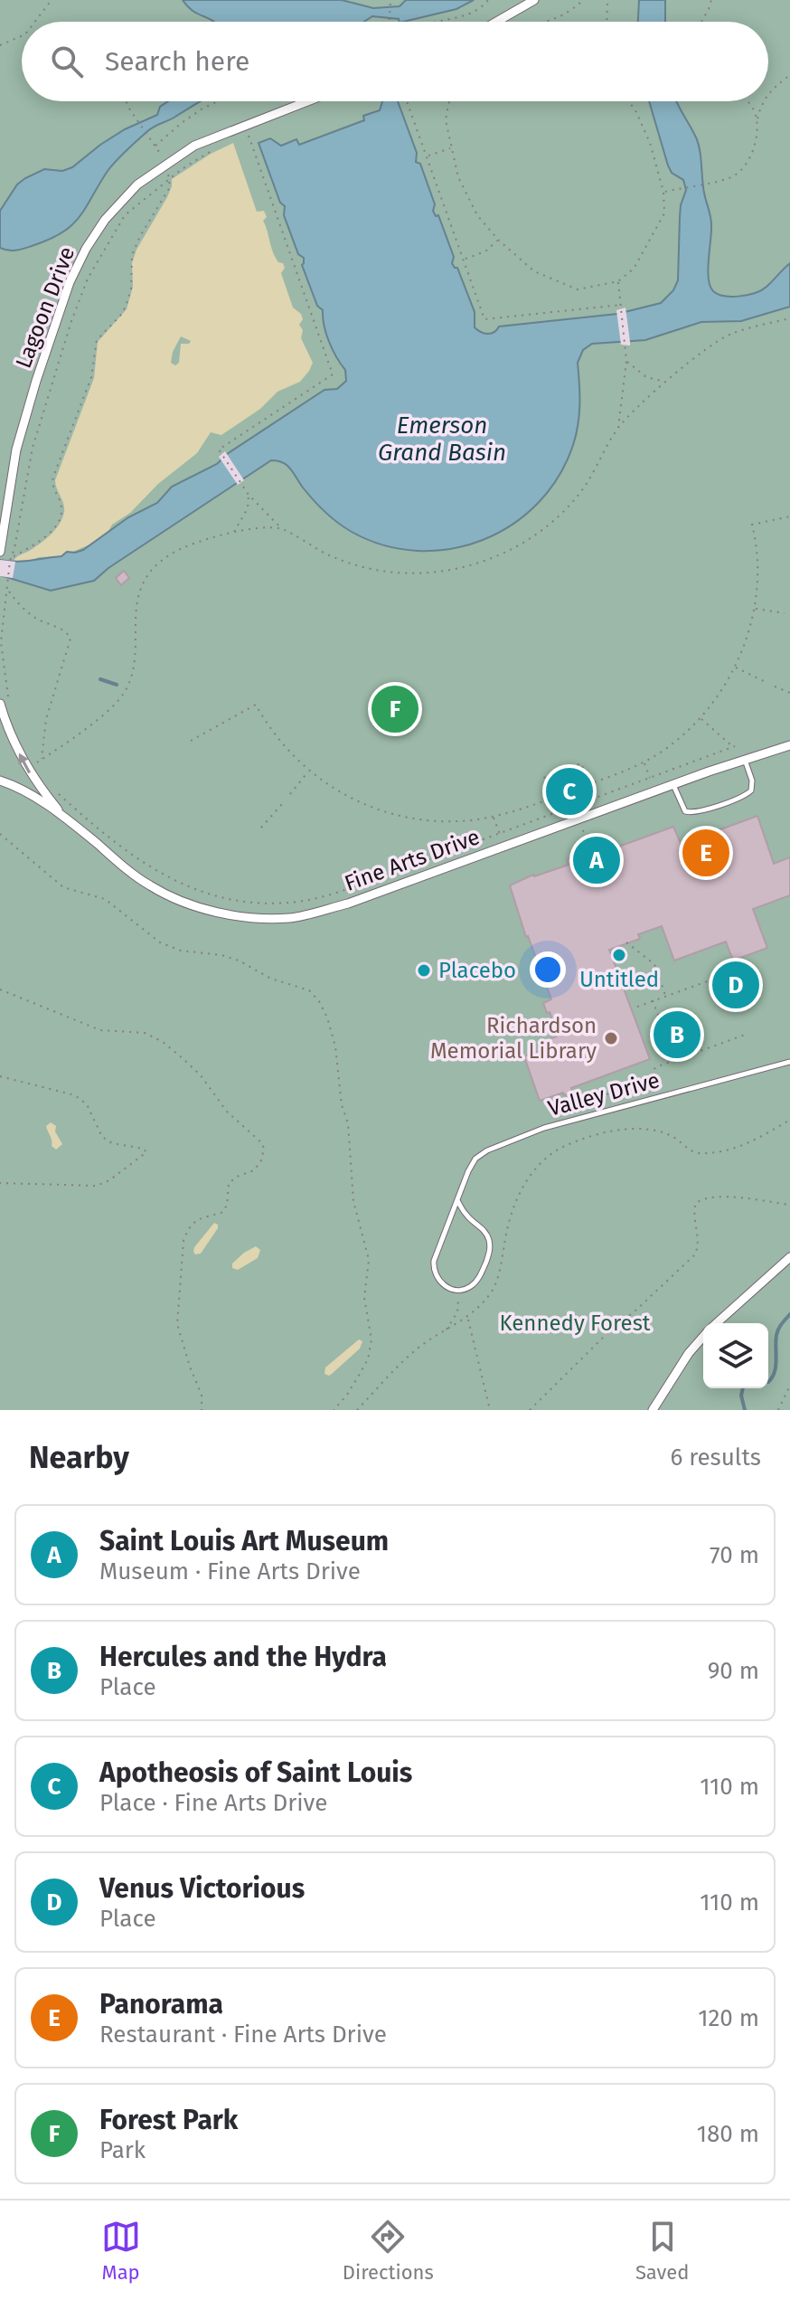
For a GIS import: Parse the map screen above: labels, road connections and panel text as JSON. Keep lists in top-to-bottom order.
{
  "streets": {
    "street": ["Lagoon Drive", "Fine Arts Drive"],
    "lane": ["Valley Drive"]
  },
  "water": ["Emerson Grand Basin"],
  "parks": ["Kennedy Forest"],
  "places": ["Untitled", "Placebo", "Richardson Memorial Library"],
  "page": {
    "search": "Search here",
    "pins": [
      "F",
      "C",
      "E",
      "A",
      "D",
      "B"
    ],
    "heading": ["Nearby", "6 results"],
    "list": [
      {
        "mark": "A",
        "name": "Saint Louis Art Museum",
        "note": "Museum · Fine Arts Drive",
        "value": "70 m"
      },
      {
        "mark": "B",
        "name": "Hercules and the Hydra",
        "note": "Place",
        "value": "90 m"
      },
      {
        "mark": "C",
        "name": "Apotheosis of Saint Louis",
        "note": "Place · Fine Arts Drive",
        "value": "110 m"
      },
      {
        "mark": "D",
        "name": "Venus Victorious",
        "note": "Place",
        "value": "110 m"
      },
      {
        "mark": "E",
        "name": "Panorama",
        "note": "Restaurant · Fine Arts Drive",
        "value": "120 m"
      },
      {
        "mark": "F",
        "name": "Forest Park",
        "note": "Park",
        "value": "180 m"
      }
    ],
    "nav": ["Map", "Directions", "Saved"]
  }
}
